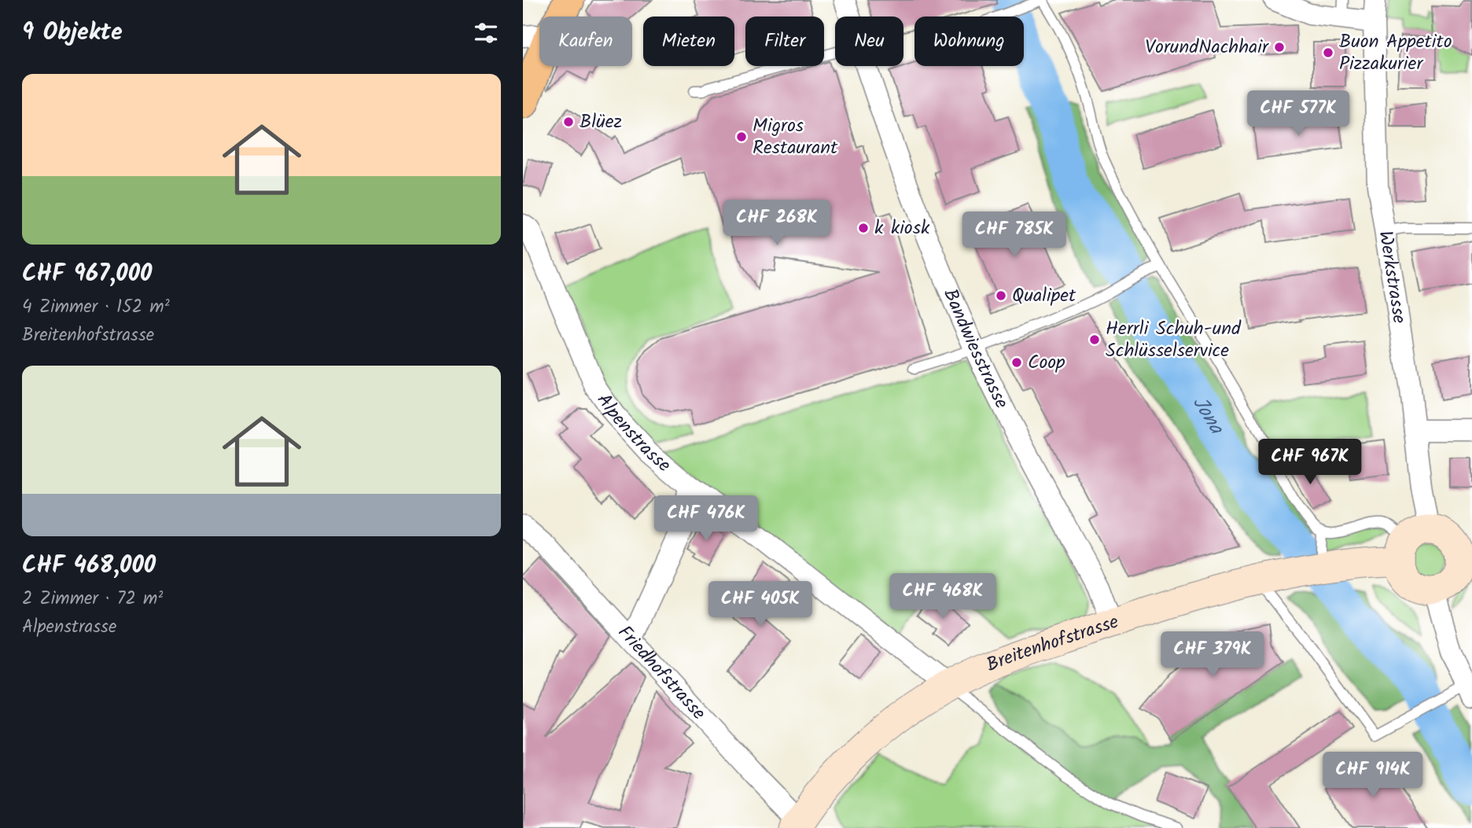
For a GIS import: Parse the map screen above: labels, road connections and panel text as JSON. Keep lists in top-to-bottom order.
{
  "streets": {
    "street": [
      "Werkstrasse",
      "Bandwiesstrasse",
      "Alpenstrasse",
      "Breitenhofstrasse",
      "Friedhofstrasse"
    ]
  },
  "crossings": [
    ["Werkstrasse", "Breitenhofstrasse"],
    ["Bandwiesstrasse", "Breitenhofstrasse"],
    ["Alpenstrasse", "Breitenhofstrasse"],
    ["Breitenhofstrasse", "Friedhofstrasse"]
  ],
  "water": ["Jona"],
  "places": [
    "VorundNachhair",
    "Buon Appetito Pizzakurier",
    "Blüez",
    "Migros Restaurant",
    "k kiosk",
    "Qualipet",
    "Herrli Schuh-und Schlüsselservice",
    "Coop"
  ],
  "page": {
    "heading": "9 Objekte",
    "chip": [
      "Kaufen",
      "Mieten",
      "Filter",
      "Neu",
      "Wohnung"
    ],
    "list": [
      {
        "name": "CHF 967,000",
        "note": "4 Zimmer · 152 m² · Breitenhofstrasse"
      },
      {
        "name": "CHF 468,000",
        "note": "2 Zimmer · 72 m² · Alpenstrasse"
      }
    ],
    "price": [
      "CHF 577K",
      "CHF 268K",
      "CHF 785K",
      "CHF 967K",
      "CHF 476K",
      "CHF 468K",
      "CHF 405K",
      "CHF 379K",
      "CHF 914K"
    ]
  }
}
